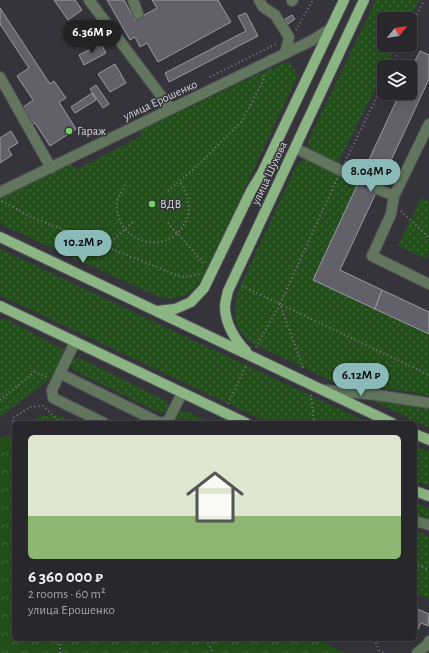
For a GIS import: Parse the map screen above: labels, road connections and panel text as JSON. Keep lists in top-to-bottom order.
{
  "streets": {
    "main road": ["улица Шухова"],
    "street": ["улица Ерошенко"]
  },
  "crossings": [
    ["улица Ерошенко", "улица Шухова"]
  ],
  "places": ["Гараж", "ВДВ"],
  "north": "top right",
  "page": {
    "price": [
      "6.36M ₽",
      "8.04M ₽",
      "10.2M ₽",
      "6.12M ₽"
    ],
    "list": [
      {
        "name": "6 360 000 ₽",
        "note": "2 rooms · 60 m² · улица Ерошенко"
      }
    ]
  }
}
